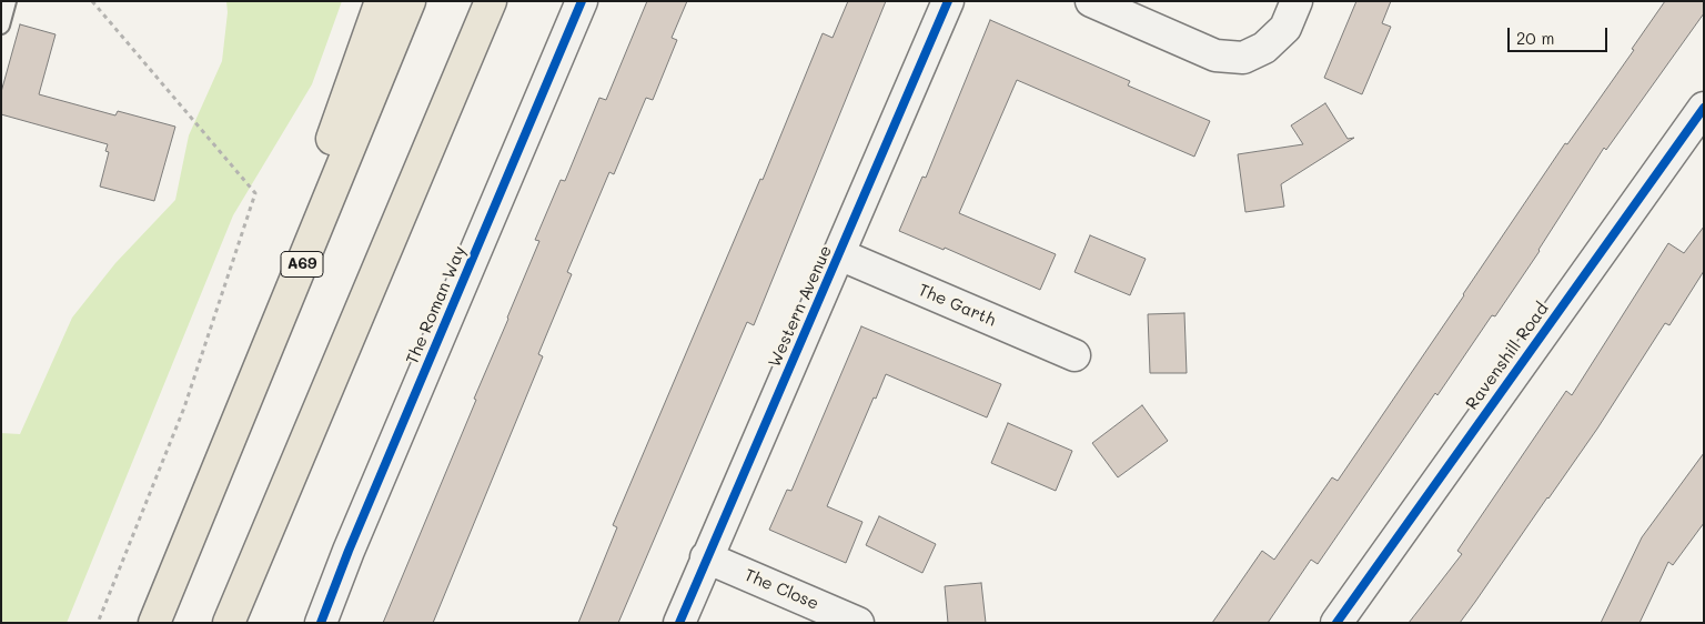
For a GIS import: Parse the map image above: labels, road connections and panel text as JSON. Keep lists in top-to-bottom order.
{
  "streets": {
    "highway": ["A69"],
    "street": [
      "The Roman Way",
      "The Garth",
      "Western Avenue",
      "Ravenshill Road",
      "The Close"
    ]
  },
  "crossings": [
    ["The Garth", "Western Avenue"],
    ["Western Avenue", "The Close"]
  ],
  "scale_bar": "20 m"
}
